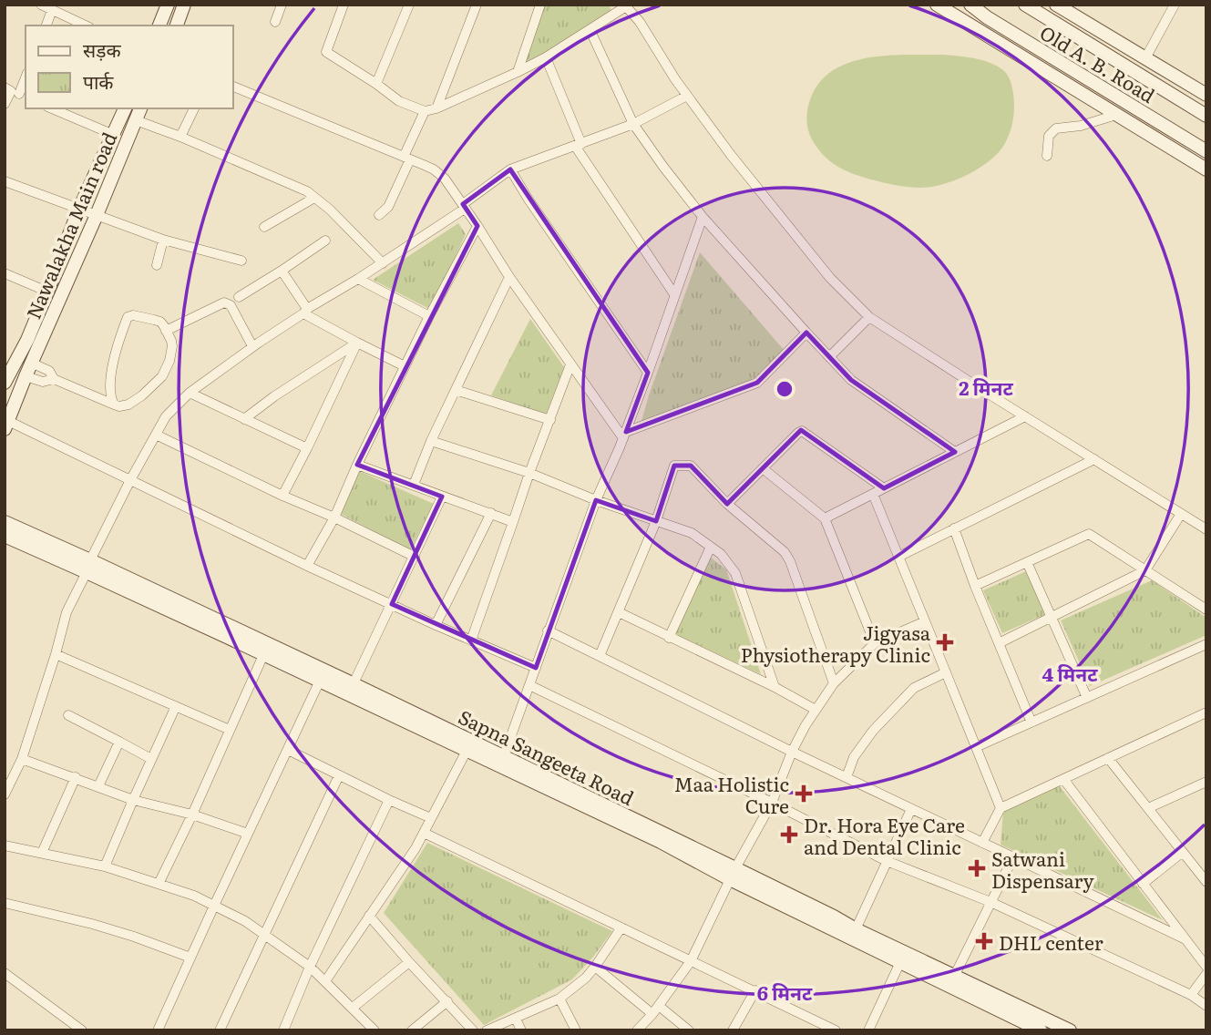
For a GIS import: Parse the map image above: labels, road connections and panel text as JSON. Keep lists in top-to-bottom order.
{
  "streets": {
    "main road": ["Old A. B. Road", "Nawalakha Main road", "Sapna Sangeeta Road"]
  },
  "places": {
    "health": [
      "Jigyasa Physiotherapy Clinic",
      "Maa Holistic Cure",
      "Dr. Hora Eye Care and Dental Clinic",
      "Satwani Dispensary",
      "DHL center"
    ]
  },
  "legend": ["सड़क", "पार्क"],
  "rings": ["2 मिनट", "4 मिनट", "6 मिनट"]
}
